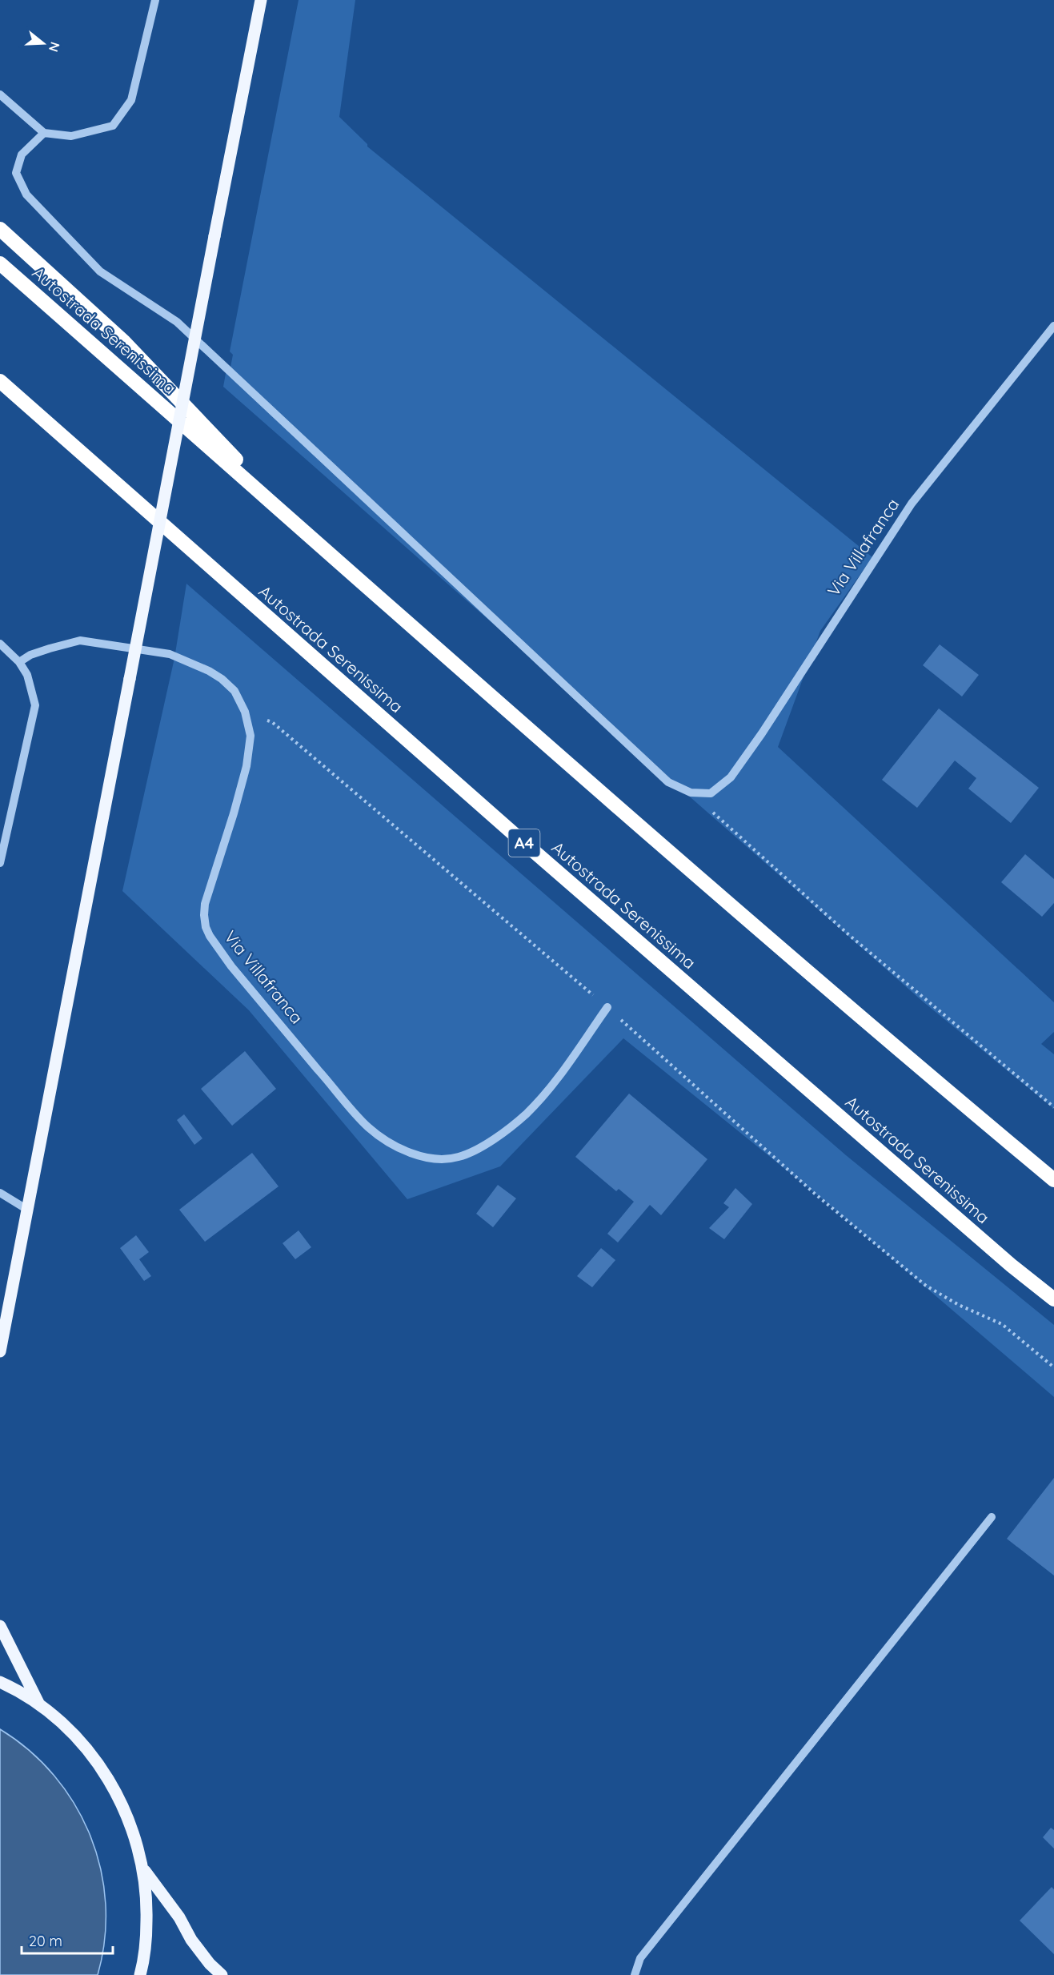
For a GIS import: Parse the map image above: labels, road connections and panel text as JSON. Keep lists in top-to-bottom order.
{
  "streets": {
    "highway": ["Autostrada Serenissima", "A4"],
    "street": ["Via Villafranca"]
  },
  "scale_bar": "20 m",
  "north": "right"
}
